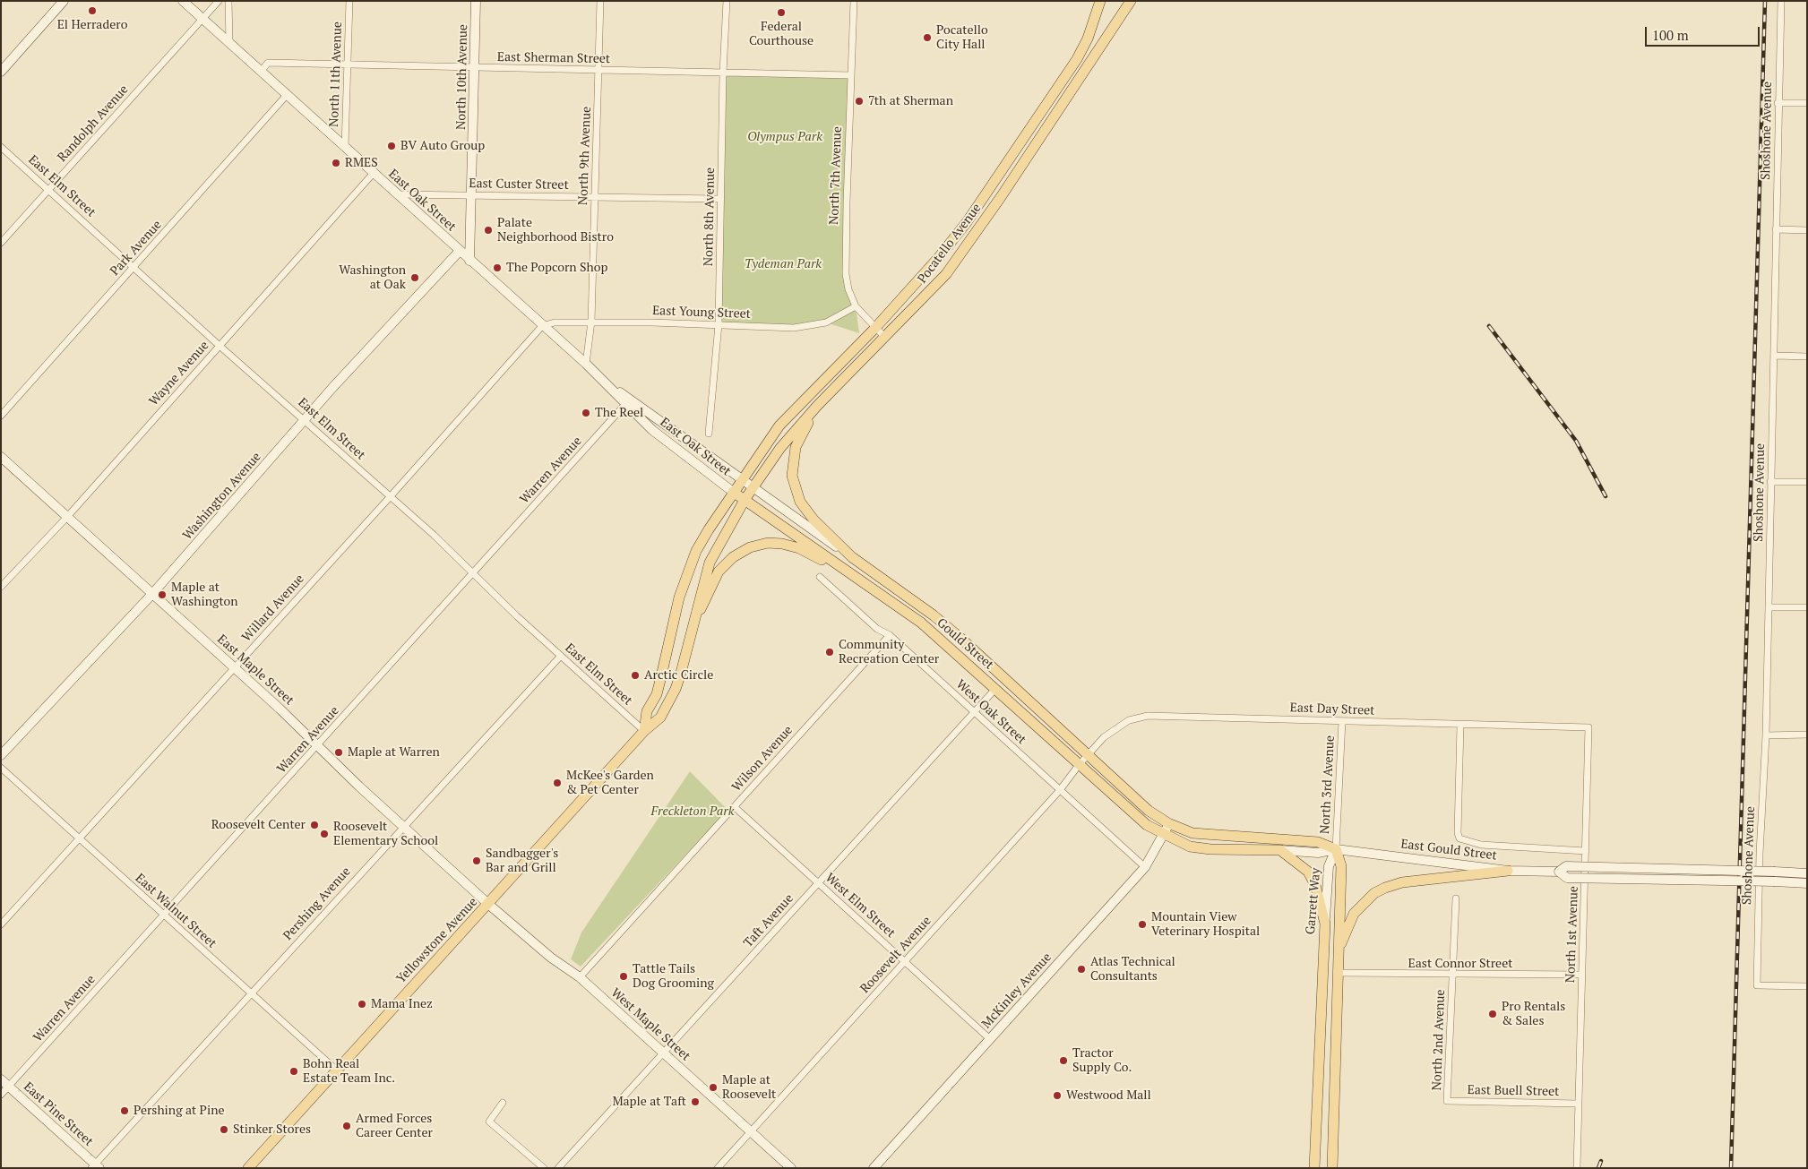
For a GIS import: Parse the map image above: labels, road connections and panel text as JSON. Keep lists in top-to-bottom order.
{
  "streets": {
    "main road": [
      "Pocatello Avenue",
      "Gould Street",
      "East Gould Street",
      "Garrett Way",
      "Yellowstone Avenue"
    ],
    "street": [
      "East Sherman Street",
      "North 11th Avenue",
      "North 10th Avenue",
      "Randolph Avenue",
      "Shoshone Avenue",
      "North 9th Avenue",
      "North 7th Avenue",
      "East Custer Street",
      "East Elm Street",
      "East Oak Street",
      "North 8th Avenue",
      "Park Avenue",
      "East Young Street",
      "Wayne Avenue",
      "Warren Avenue",
      "Washington Avenue",
      "Willard Avenue",
      "East Maple Street",
      "East Day Street",
      "West Oak Street",
      "Wilson Avenue",
      "North 3rd Avenue",
      "Pershing Avenue",
      "West Elm Street",
      "East Walnut Street",
      "Taft Avenue",
      "North 1st Avenue",
      "Roosevelt Avenue",
      "East Connor Street",
      "McKinley Avenue",
      "West Maple Street",
      "North 2nd Avenue",
      "East Buell Street",
      "East Pine Street"
    ]
  },
  "crossings": [
    ["East Sherman Street", "North 11th Avenue"],
    ["East Sherman Street", "North 10th Avenue"],
    ["East Sherman Street", "North 9th Avenue"],
    ["East Sherman Street", "North 7th Avenue"],
    ["East Sherman Street", "East Oak Street"],
    ["East Sherman Street", "North 8th Avenue"],
    ["North 11th Avenue", "East Oak Street"],
    ["North 10th Avenue", "East Custer Street"],
    ["North 10th Avenue", "East Oak Street"],
    ["Randolph Avenue", "East Elm Street"],
    ["Randolph Avenue", "East Oak Street"],
    ["North 9th Avenue", "East Custer Street"],
    ["North 9th Avenue", "East Oak Street"],
    ["North 9th Avenue", "East Young Street"],
    ["North 7th Avenue", "Pocatello Avenue"],
    ["North 7th Avenue", "East Young Street"],
    ["East Custer Street", "East Oak Street"],
    ["East Custer Street", "North 8th Avenue"],
    ["East Elm Street", "Park Avenue"],
    ["East Elm Street", "Wayne Avenue"],
    ["East Elm Street", "Warren Avenue"],
    ["East Elm Street", "Washington Avenue"],
    ["East Elm Street", "Willard Avenue"],
    ["East Elm Street", "Pershing Avenue"],
    ["East Elm Street", "Yellowstone Avenue"],
    ["East Oak Street", "Pocatello Avenue"],
    ["East Oak Street", "Park Avenue"],
    ["East Oak Street", "East Young Street"],
    ["East Oak Street", "Wayne Avenue"],
    ["East Oak Street", "Warren Avenue"],
    ["East Oak Street", "Washington Avenue"],
    ["East Oak Street", "Willard Avenue"],
    ["East Oak Street", "Gould Street"],
    ["North 8th Avenue", "East Young Street"],
    ["Pocatello Avenue", "Gould Street"],
    ["Pocatello Avenue", "Yellowstone Avenue"],
    ["East Young Street", "Willard Avenue"],
    ["Wayne Avenue", "East Maple Street"],
    ["Warren Avenue", "East Maple Street"],
    ["Warren Avenue", "East Walnut Street"],
    ["Warren Avenue", "East Pine Street"],
    ["Washington Avenue", "East Maple Street"],
    ["Willard Avenue", "East Maple Street"],
    ["Willard Avenue", "East Walnut Street"],
    ["Gould Street", "East Day Street"],
    ["Gould Street", "East Gould Street"],
    ["Gould Street", "Taft Avenue"],
    ["Gould Street", "Yellowstone Avenue"],
    ["Gould Street", "Roosevelt Avenue"],
    ["Gould Street", "McKinley Avenue"],
    ["East Maple Street", "Pershing Avenue"],
    ["East Maple Street", "Yellowstone Avenue"],
    ["East Maple Street", "West Maple Street"],
    ["East Day Street", "North 3rd Avenue"],
    ["East Day Street", "North 1st Avenue"],
    ["East Day Street", "Roosevelt Avenue"],
    ["West Oak Street", "Wilson Avenue"],
    ["West Oak Street", "Taft Avenue"],
    ["West Oak Street", "Roosevelt Avenue"],
    ["West Oak Street", "McKinley Avenue"],
    ["Wilson Avenue", "West Elm Street"],
    ["Wilson Avenue", "West Maple Street"],
    ["North 3rd Avenue", "East Gould Street"],
    ["North 3rd Avenue", "Garrett Way"],
    ["East Gould Street", "Garrett Way"],
    ["East Gould Street", "McKinley Avenue"],
    ["Garrett Way", "East Connor Street"],
    ["Pershing Avenue", "East Walnut Street"],
    ["Pershing Avenue", "East Pine Street"],
    ["West Elm Street", "Taft Avenue"],
    ["West Elm Street", "Roosevelt Avenue"],
    ["West Elm Street", "McKinley Avenue"],
    ["East Walnut Street", "Yellowstone Avenue"],
    ["Taft Avenue", "West Maple Street"],
    ["North 1st Avenue", "East Connor Street"],
    ["North 1st Avenue", "East Buell Street"],
    ["Yellowstone Avenue", "West Maple Street"],
    ["Roosevelt Avenue", "West Maple Street"],
    ["East Connor Street", "North 2nd Avenue"],
    ["North 2nd Avenue", "East Buell Street"]
  ],
  "parks": ["Olympus Park", "Tydeman Park", "Freckleton Park"],
  "places": [
    "El Herradero",
    "Federal Courthouse",
    "Pocatello City Hall",
    "7th at Sherman",
    "BV Auto Group",
    "RMES",
    "Palate Neighborhood Bistro",
    "The Popcorn Shop",
    "Washington at Oak",
    "The Reel",
    "Maple at Washington",
    "Community Recreation Center",
    "Arctic Circle",
    "Maple at Warren",
    "McKee's Garden & Pet Center",
    "Roosevelt Center",
    "Roosevelt Elementary School",
    "Sandbagger's Bar and Grill",
    "Mountain View Veterinary Hospital",
    "Atlas Technical Consultants",
    "Tattle Tails Dog Grooming",
    "Mama Inez",
    "Pro Rentals & Sales",
    "Tractor Supply Co.",
    "Bohn Real Estate Team Inc.",
    "Maple at Roosevelt",
    "Westwood Mall",
    "Maple at Taft",
    "Pershing at Pine",
    "Armed Forces Career Center",
    "Stinker Stores"
  ],
  "scale_bar": "100 m"
}
